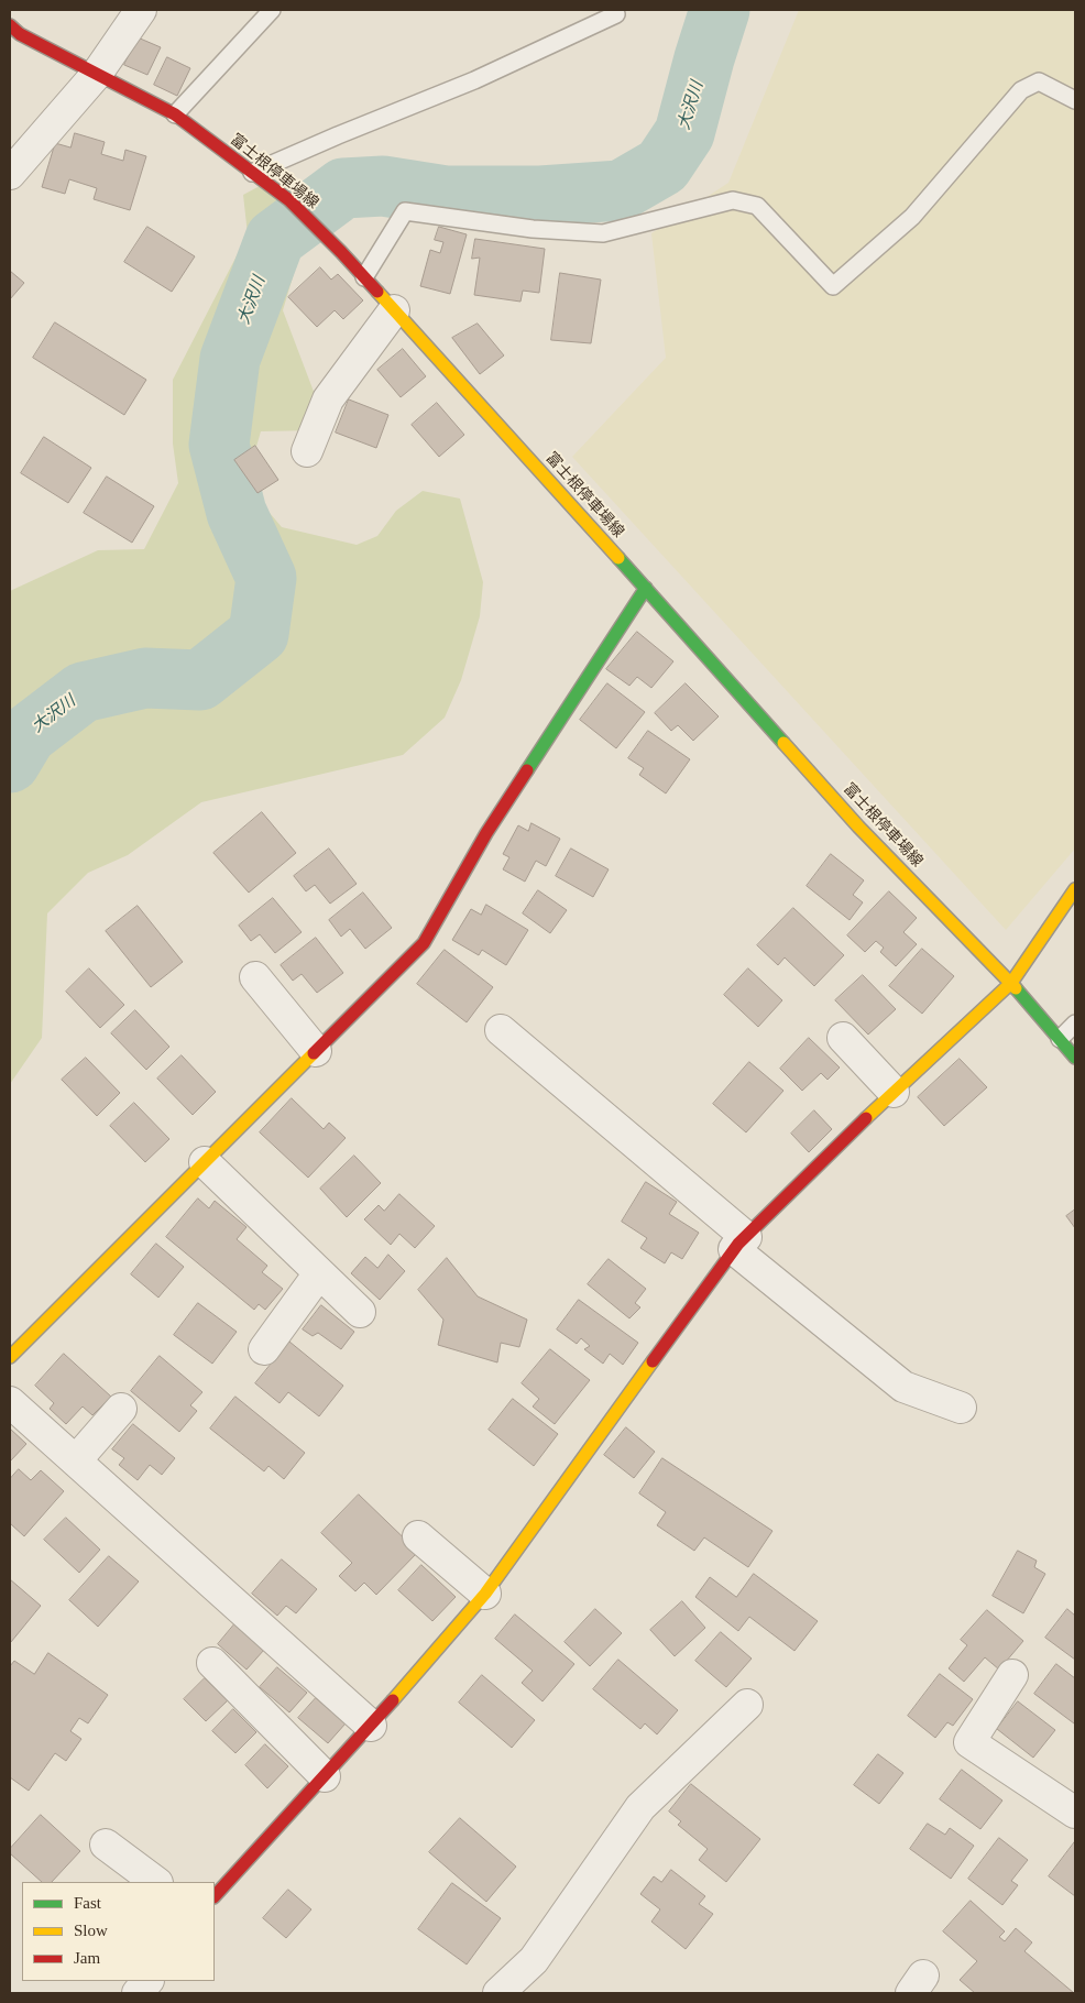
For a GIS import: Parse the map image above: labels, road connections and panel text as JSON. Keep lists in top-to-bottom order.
{
  "streets": {
    "street": ["富士根停車場線"]
  },
  "water": ["大沢川"],
  "legend": ["Fast", "Slow", "Jam"]
}
